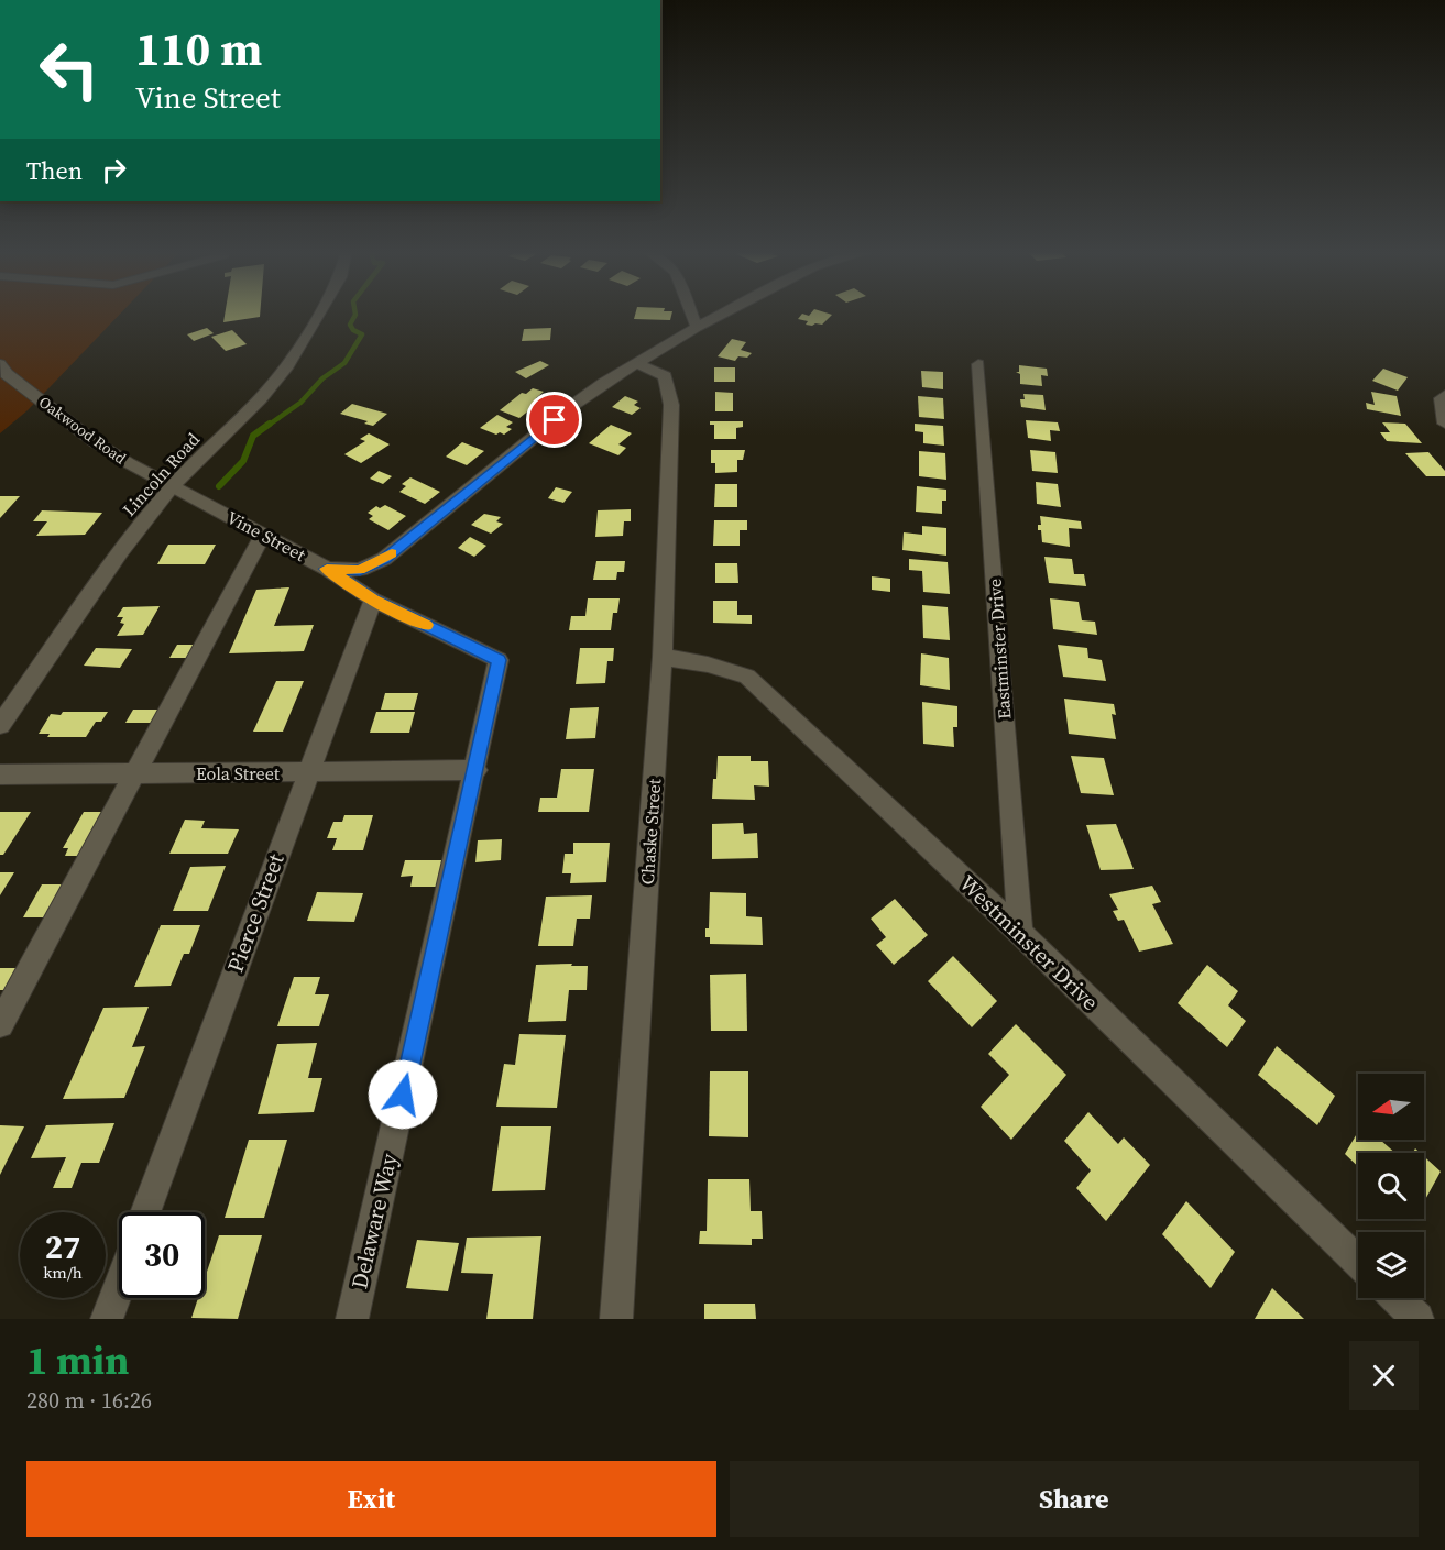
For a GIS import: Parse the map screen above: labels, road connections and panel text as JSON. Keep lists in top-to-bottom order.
{
  "streets": {
    "street": [
      "Oakwood Road",
      "Lincoln Road",
      "Vine Street",
      "Eastminster Drive",
      "Eola Street",
      "Chaske Street",
      "Pierce Street",
      "Westminster Drive",
      "Delaware Way"
    ]
  },
  "crossings": [
    ["Oakwood Road", "Lincoln Road"],
    ["Oakwood Road", "Vine Street"],
    ["Lincoln Road", "Vine Street"],
    ["Vine Street", "Pierce Street"],
    ["Vine Street", "Delaware Way"],
    ["Eastminster Drive", "Westminster Drive"],
    ["Eola Street", "Pierce Street"],
    ["Eola Street", "Delaware Way"],
    ["Chaske Street", "Westminster Drive"]
  ],
  "north": "left",
  "page": {
    "turn": ["110 m", "Vine Street"],
    "then": "Then",
    "speed": "27 km/h",
    "limit": "30",
    "heading": ["1 min", "280 m · 16:26"],
    "buttons": ["Exit", "Share"]
  }
}
